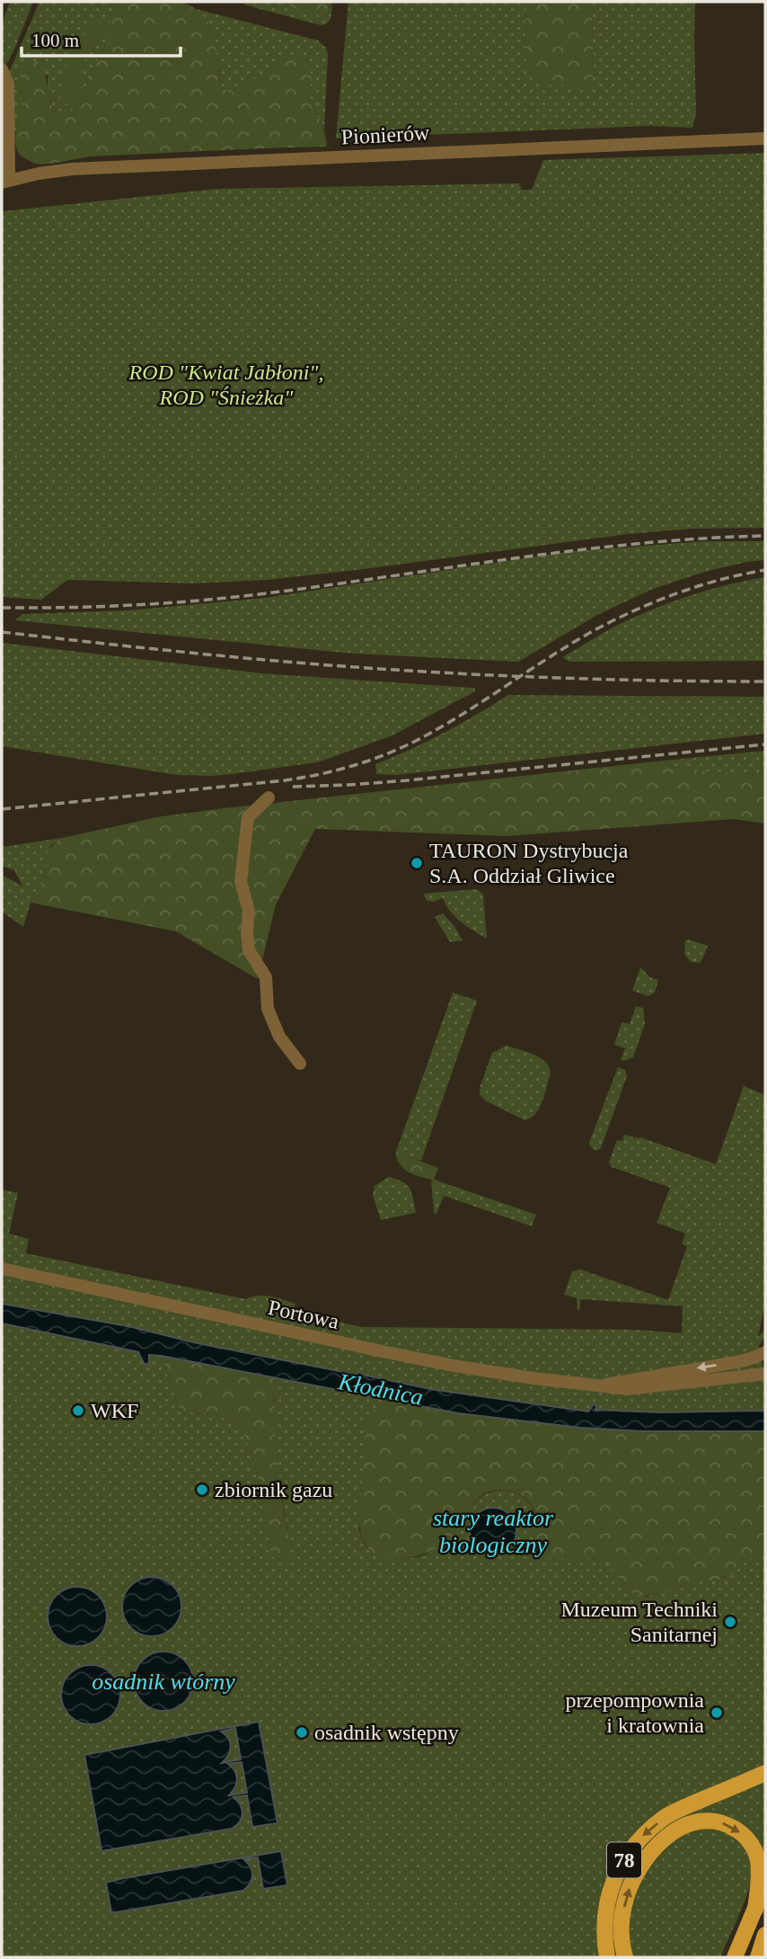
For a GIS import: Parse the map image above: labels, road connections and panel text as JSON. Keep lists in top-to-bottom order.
{
  "streets": {
    "main road": ["78"],
    "street": ["Pionierów", "Portowa"]
  },
  "water": ["Kłodnica", "stary reaktor biologiczny", "osadnik wtórny"],
  "parks": ["ROD \"Kwiat Jabłoni\", ROD \"Śnieżka\""],
  "places": [
    "TAURON Dystrybucja S.A. Oddział Gliwice",
    "WKF",
    "zbiornik gazu",
    "Muzeum Techniki Sanitarnej",
    "przepompownia i kratownia",
    "osadnik wstępny"
  ],
  "scale_bar": "100 m"
}
